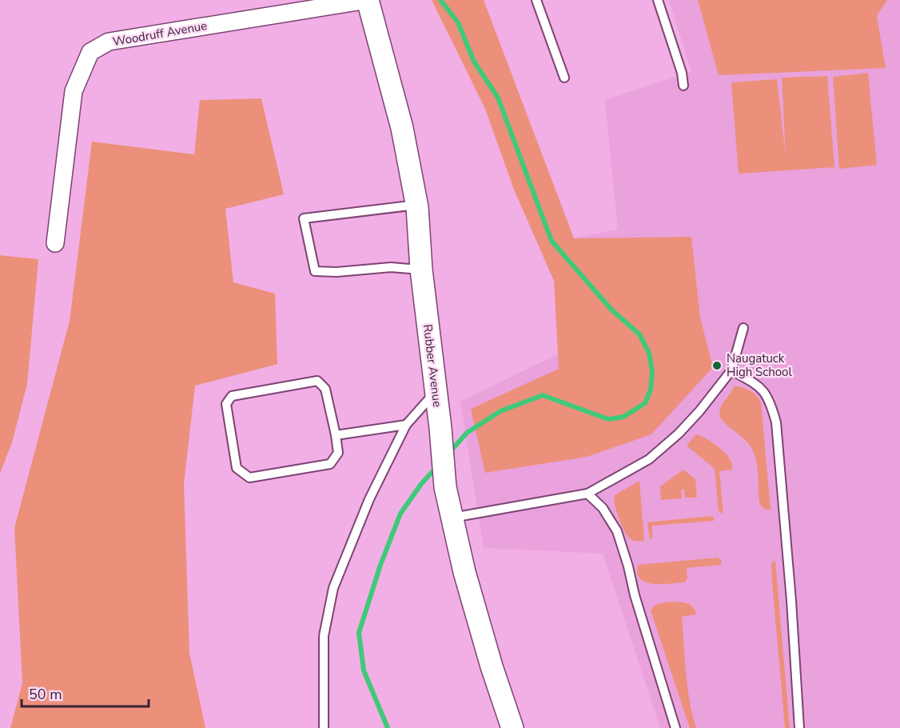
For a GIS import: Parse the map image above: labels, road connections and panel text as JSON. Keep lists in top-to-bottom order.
{
  "streets": {
    "street": ["Woodruff Avenue", "Rubber Avenue"]
  },
  "crossings": [
    ["Woodruff Avenue", "Rubber Avenue"]
  ],
  "places": ["Naugatuck High School"],
  "scale_bar": "50 m"
}
